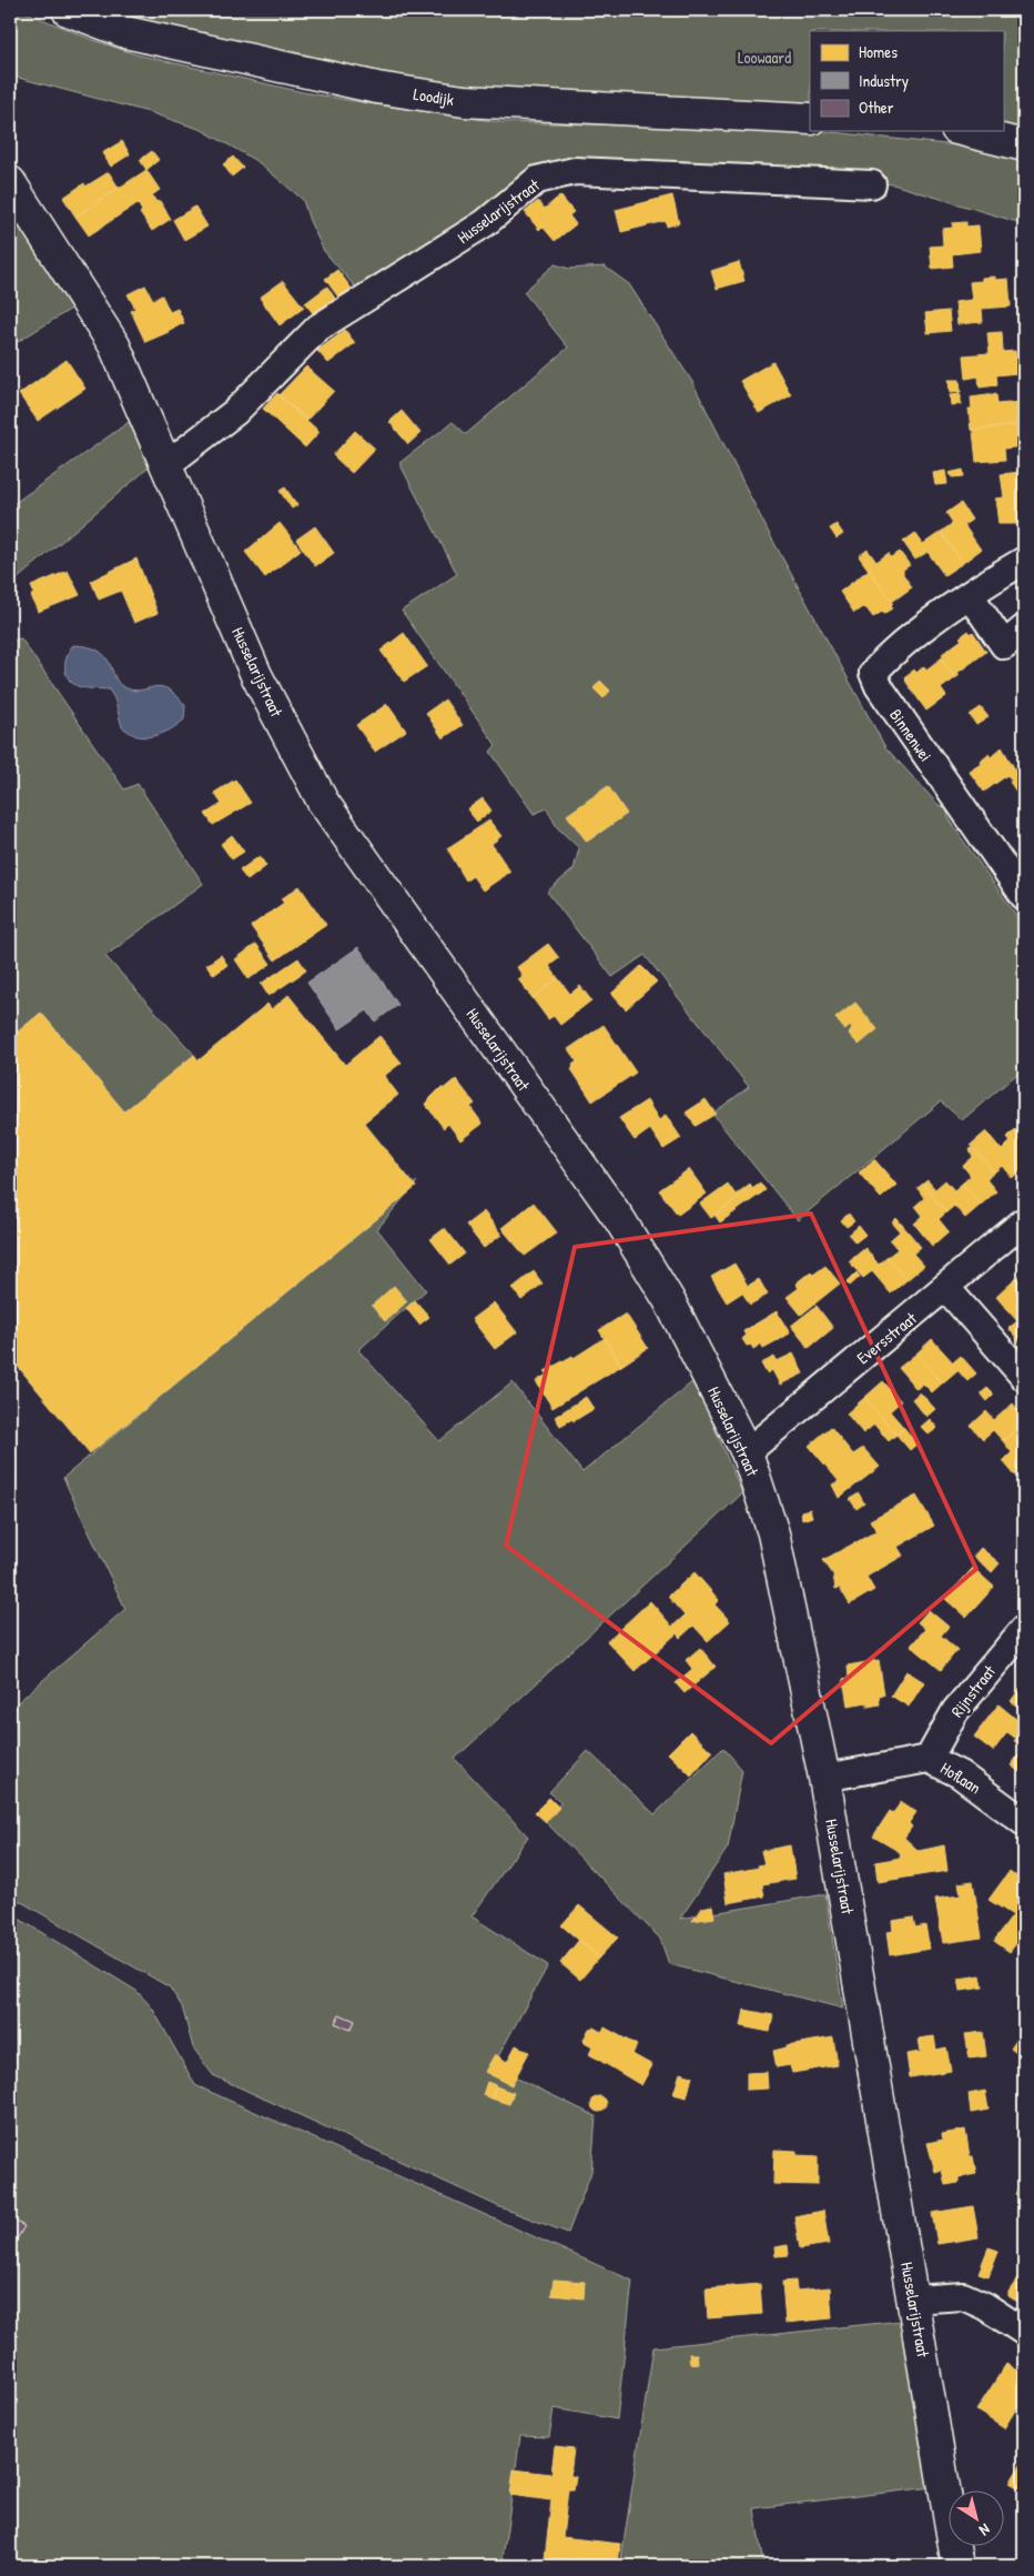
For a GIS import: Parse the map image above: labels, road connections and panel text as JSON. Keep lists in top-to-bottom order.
{
  "streets": {
    "street": [
      "Loodijk",
      "Husselarijstraat",
      "Binnenwei",
      "Eversstraat",
      "Rijnstraat",
      "Hoflaan"
    ]
  },
  "crossings": [
    ["Husselarijstraat", "Eversstraat"],
    ["Husselarijstraat", "Hoflaan"],
    ["Rijnstraat", "Hoflaan"]
  ],
  "parks": ["Loowaard"],
  "legend": ["Homes", "Industry", "Other"],
  "north": "bottom right"
}
